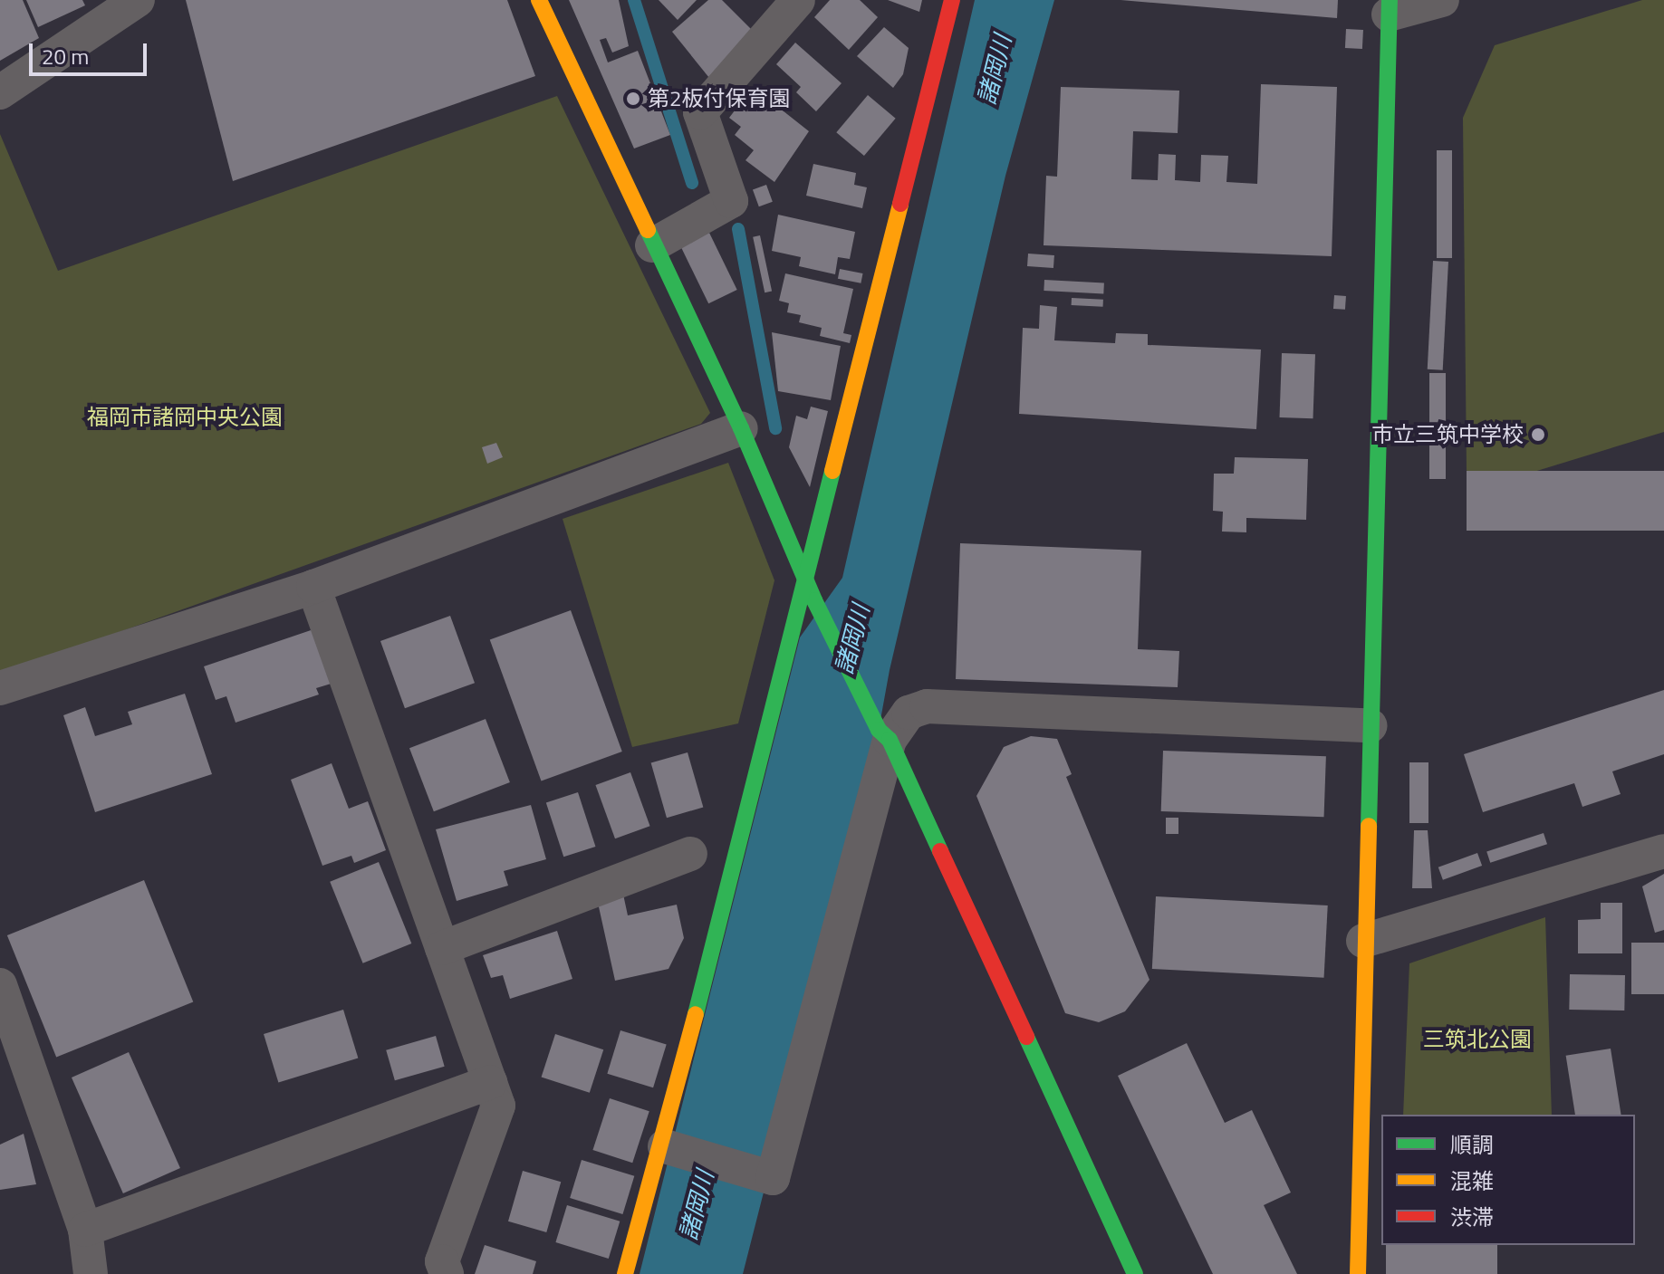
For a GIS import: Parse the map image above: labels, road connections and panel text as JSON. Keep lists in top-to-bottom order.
{
  "water": ["諸岡川"],
  "parks": ["福岡市諸岡中央公園", "三筑北公園"],
  "places": ["第2板付保育園", "市立三筑中学校"],
  "legend": ["順調", "混雑", "渋滞"],
  "scale_bar": "20 m"
}
